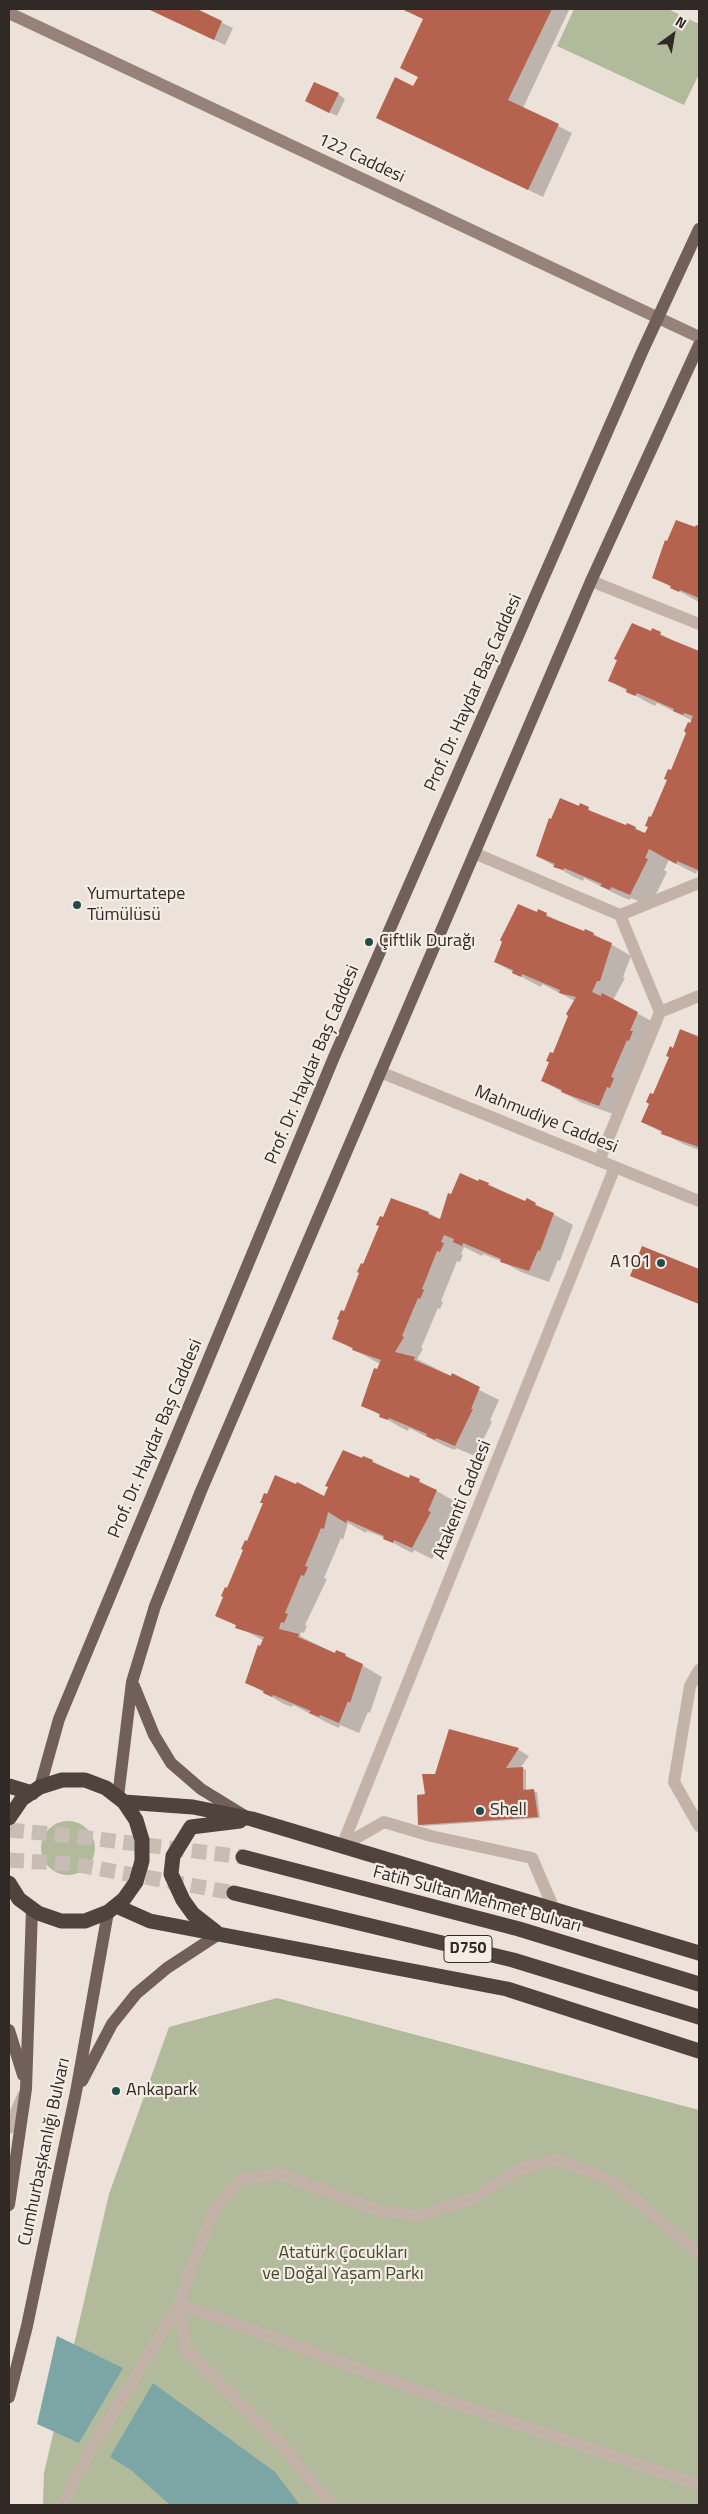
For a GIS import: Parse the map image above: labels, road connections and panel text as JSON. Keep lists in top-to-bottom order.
{
  "streets": {
    "highway": ["Fatih Sultan Mehmet Bulvarı", "D750"],
    "main road": ["122 Caddesi", "Prof. Dr. Haydar Baş Caddesi", "Cumhurbaşkanlığı Bulvarı"],
    "street": ["Mahmudiye Caddesi", "Atakenti Caddesi"]
  },
  "crossings": [
    ["122 Caddesi", "Prof. Dr. Haydar Baş Caddesi"],
    ["Mahmudiye Caddesi", "Atakenti Caddesi"]
  ],
  "parks": ["Atatürk Çocukları ve Doğal Yaşam Parkı"],
  "places": [
    "Yumurtatepe Tümülüsü",
    "Çiftlik Durağı",
    "A101",
    "Shell",
    "Ankapark"
  ],
  "north": "top right"
}
